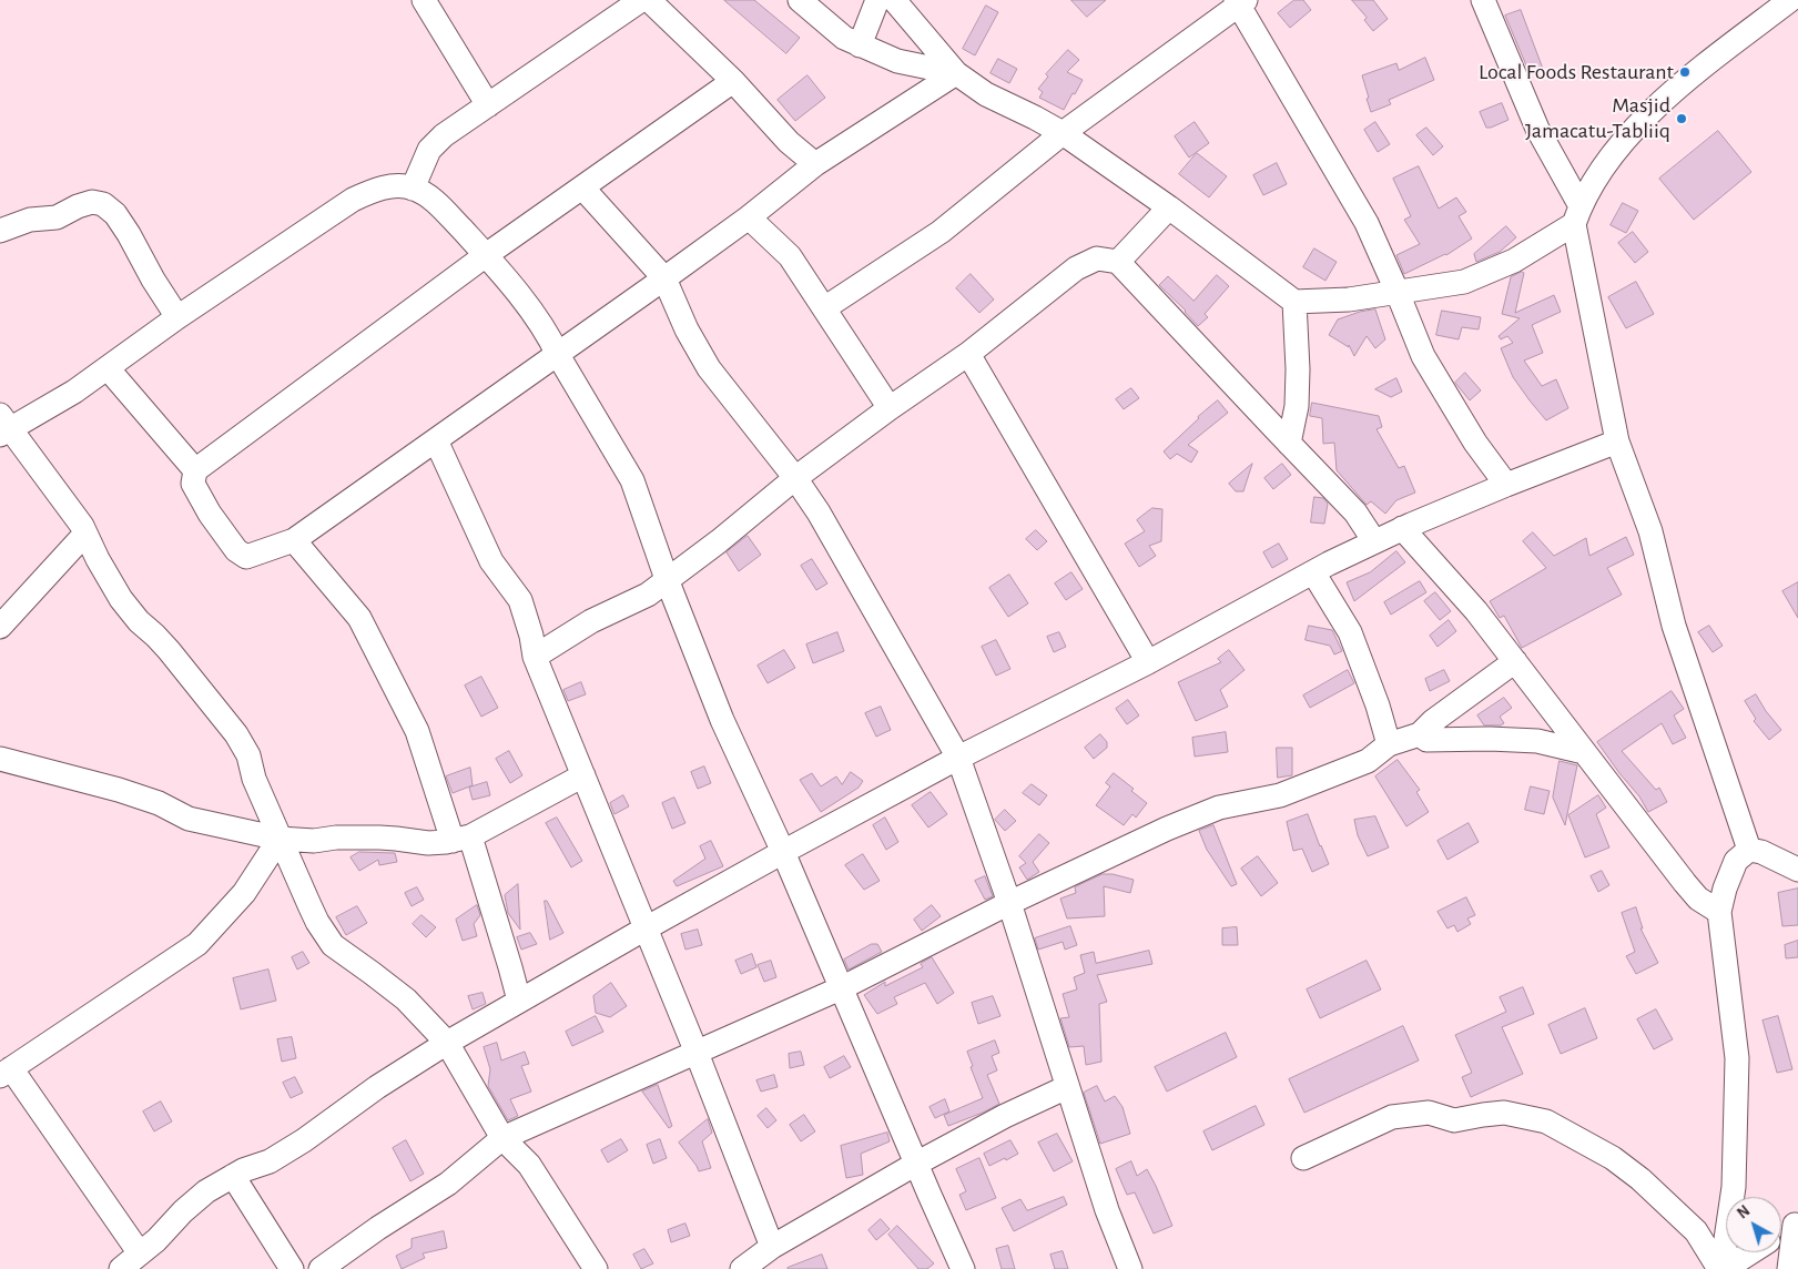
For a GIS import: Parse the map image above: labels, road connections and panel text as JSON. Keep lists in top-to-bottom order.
{
  "places": ["Local Foods Restaurant", "Masjid Jamacatu-Tabliiq"],
  "north": "top left"
}
